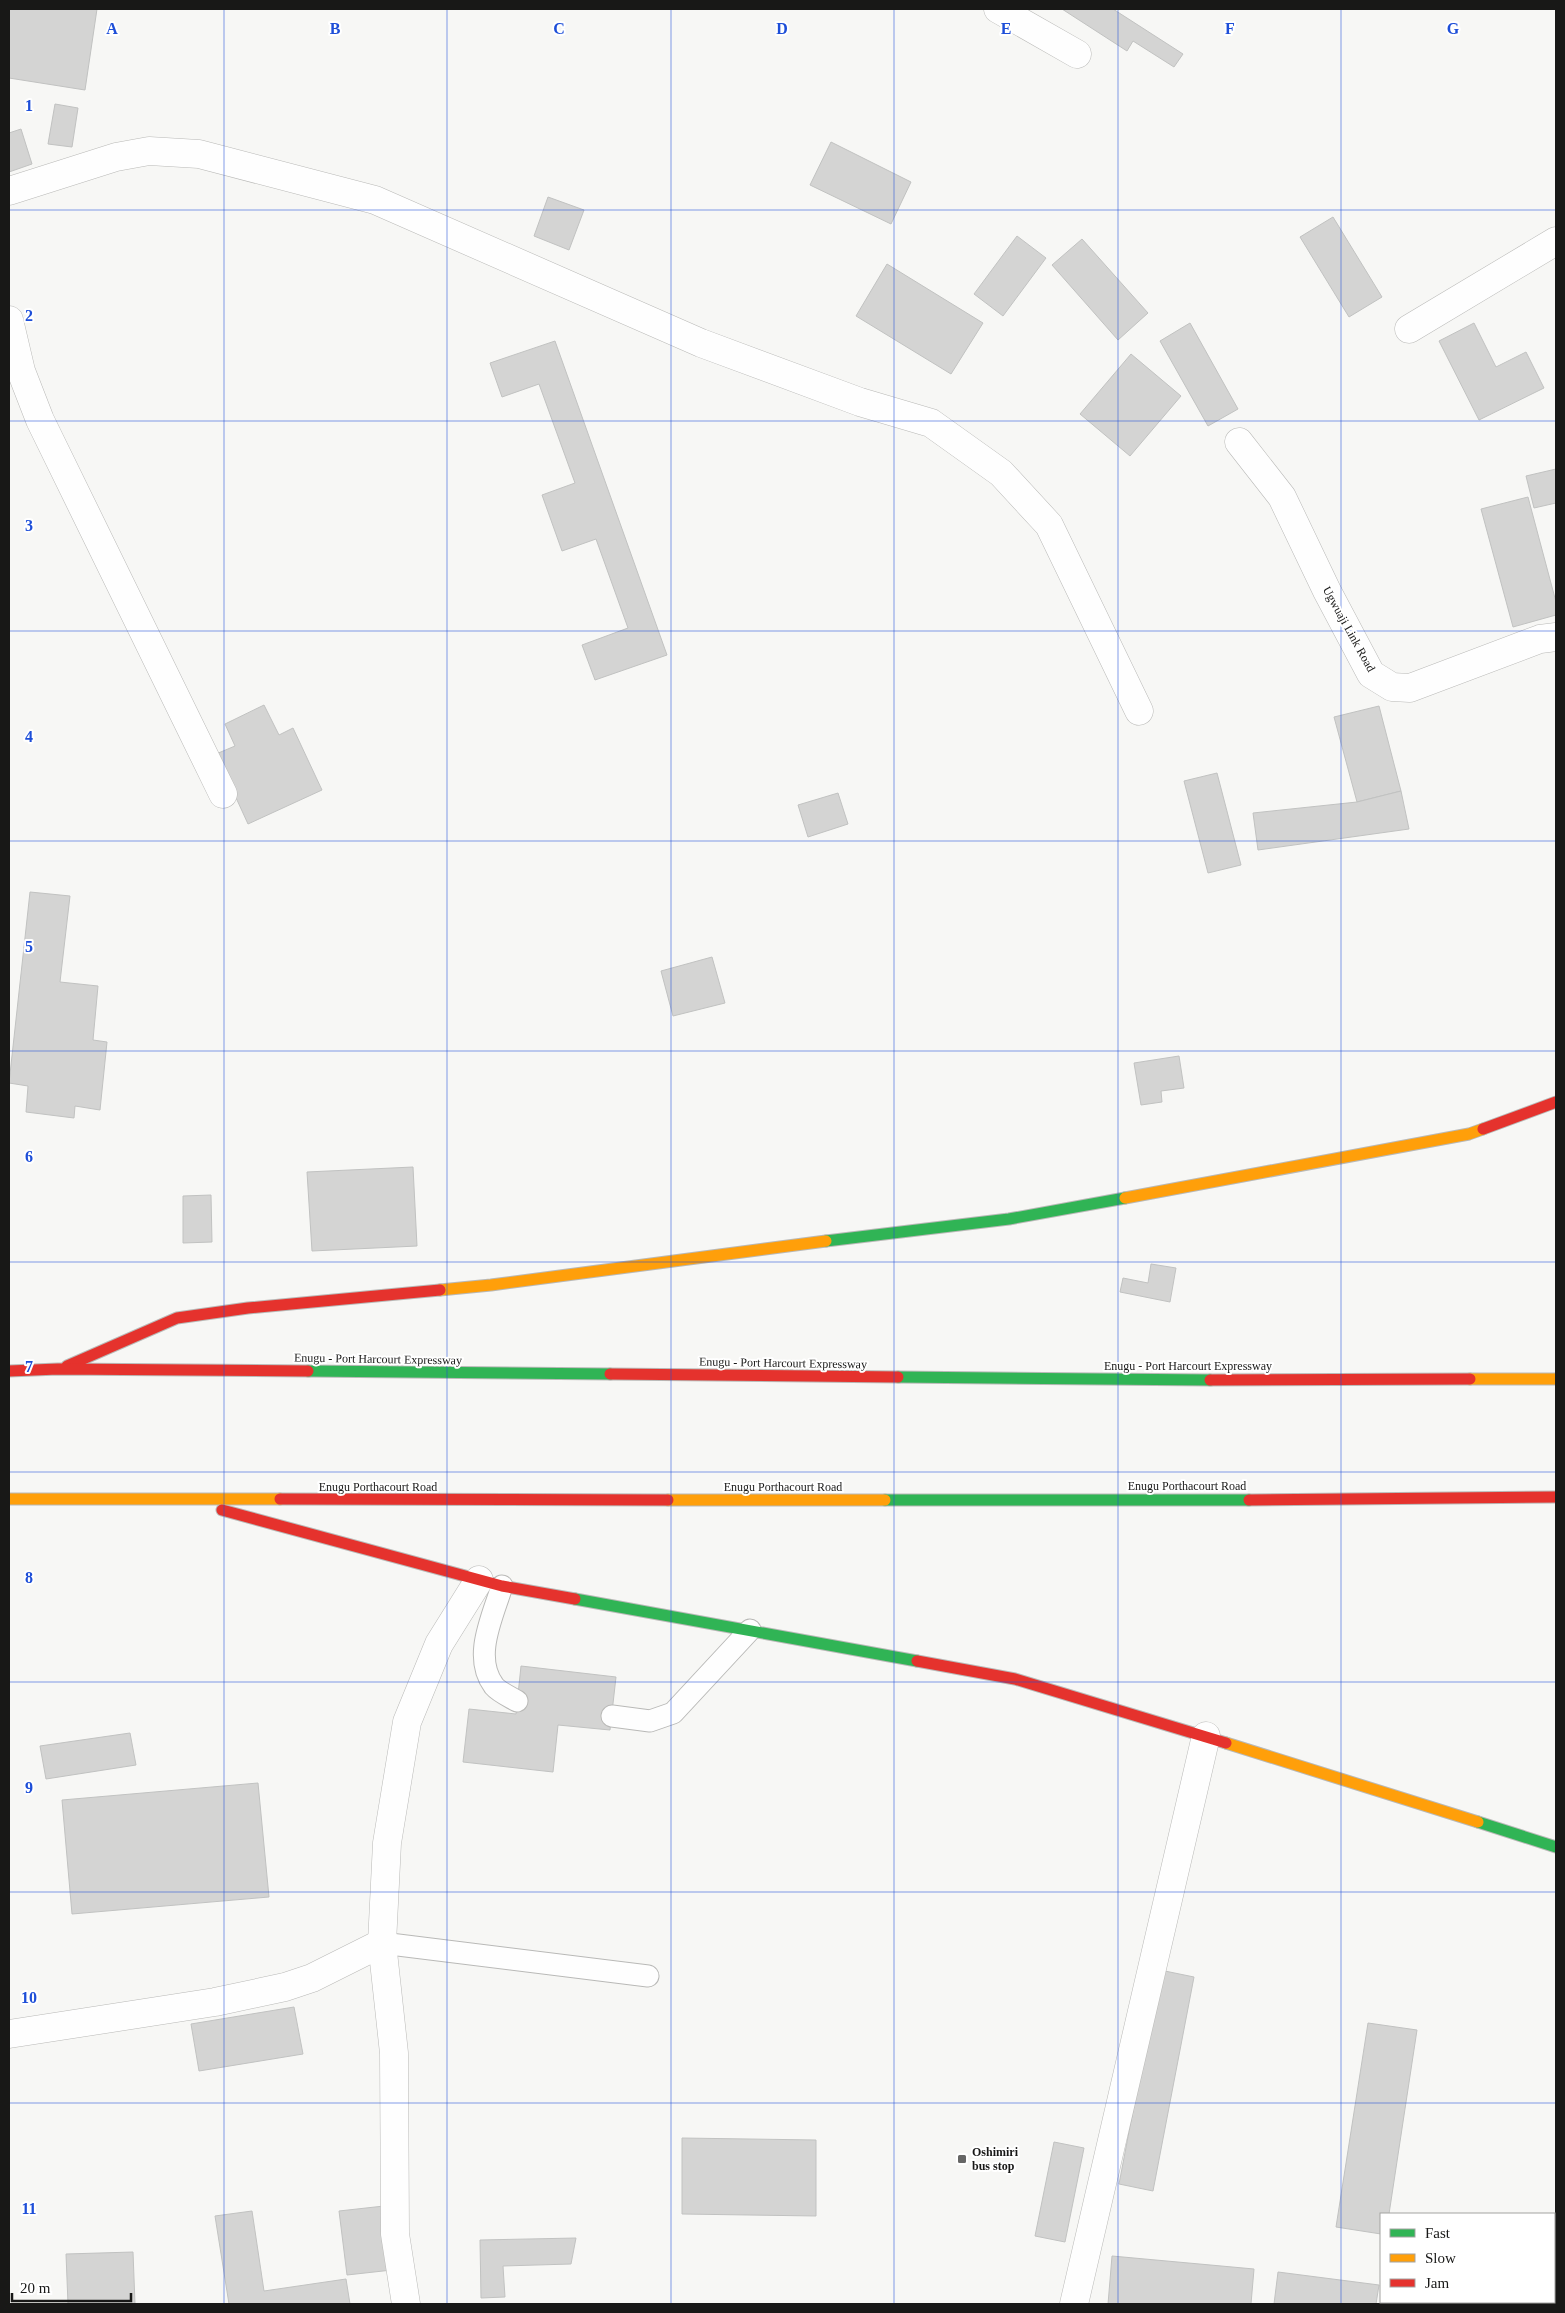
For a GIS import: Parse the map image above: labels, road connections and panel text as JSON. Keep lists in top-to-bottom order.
{
  "streets": {
    "highway": ["Enugu - Port Harcourt Expressway", "Enugu Porthacourt Road"],
    "street": ["Ugwuaji Link Road"]
  },
  "places": {
    "transit": ["Oshimiri bus stop"]
  },
  "legend": ["Fast", "Slow", "Jam"],
  "scale_bar": "20 m",
  "grid": {
    "columns": [
      "A",
      "B",
      "C",
      "D",
      "E",
      "F",
      "G"
    ],
    "rows": [
      "1",
      "2",
      "3",
      "4",
      "5",
      "6",
      "7",
      "8",
      "9",
      "10",
      "11"
    ]
  }
}
